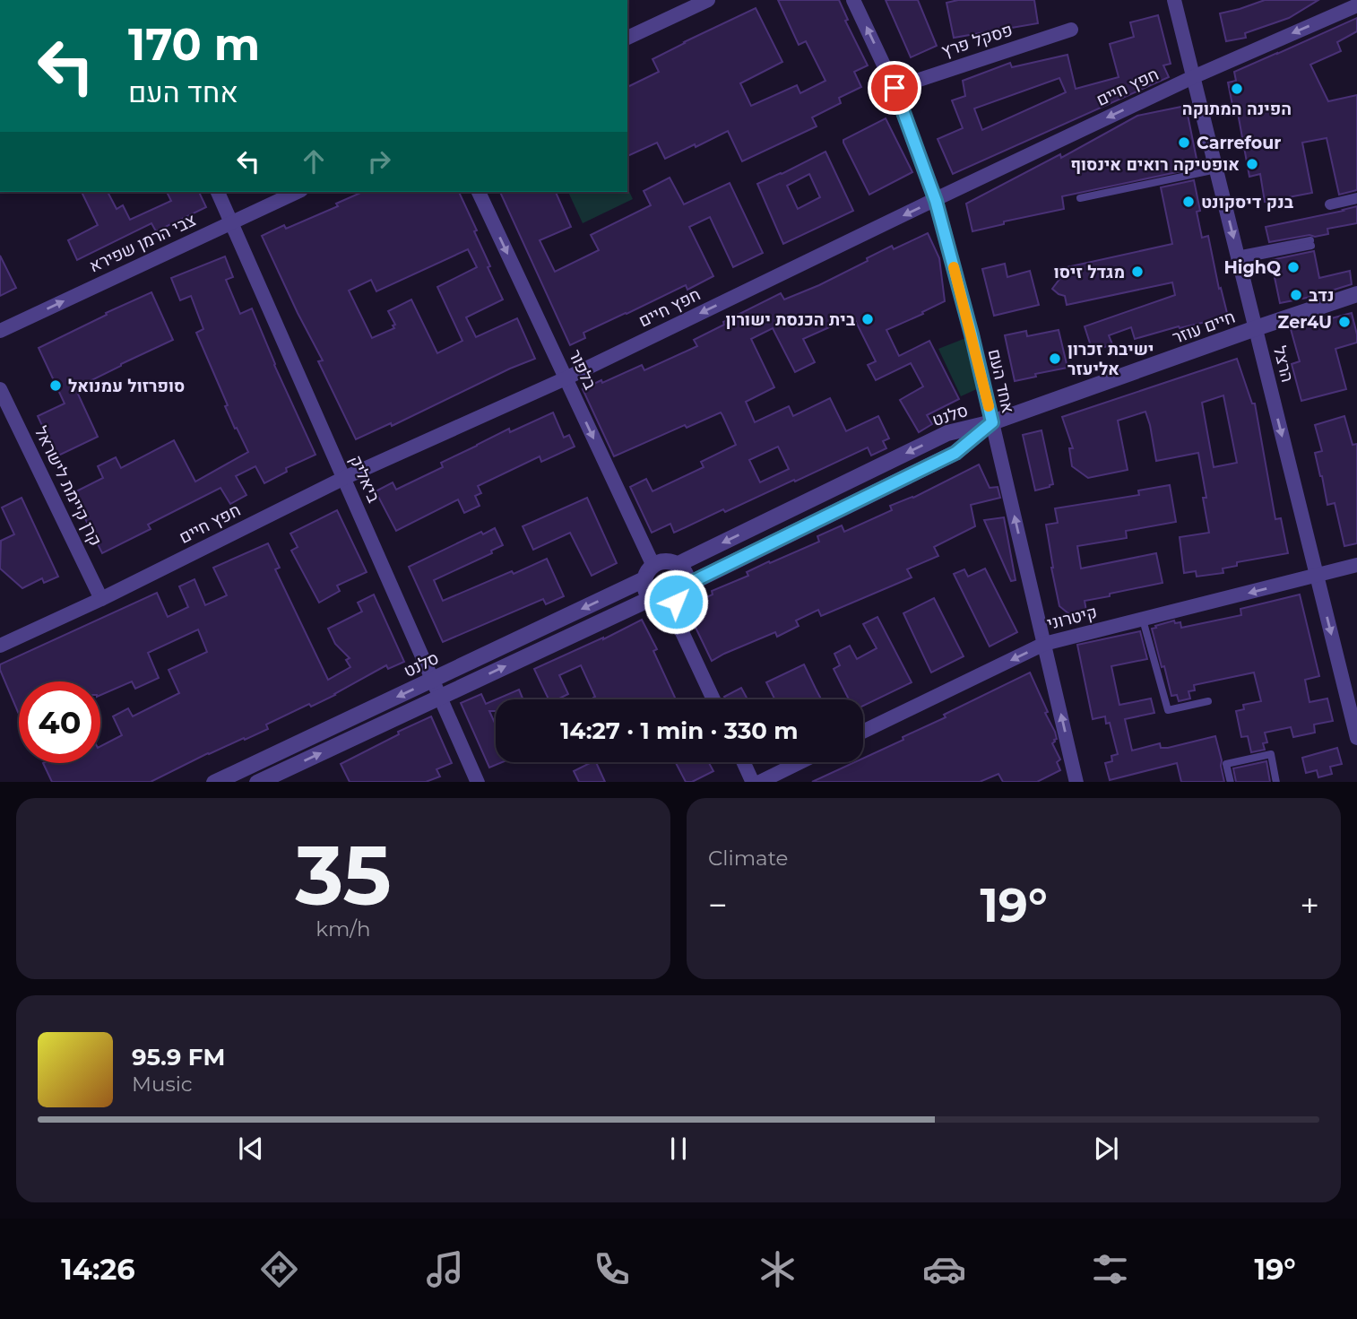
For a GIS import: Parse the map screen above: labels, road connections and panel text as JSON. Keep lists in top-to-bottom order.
{
  "streets": {
    "street": [
      "פסקל פרץ",
      "חפץ חיים",
      "צבי הרמן שפירא",
      "חיים עוזר",
      "הרצל",
      "בלפור",
      "אחד העם",
      "סלנט",
      "ביאליק",
      "קרן קיימת לישראל",
      "קיטרוני"
    ]
  },
  "crossings": [
    ["פסקל פרץ", "אחד העם"],
    ["חפץ חיים", "הרצל"],
    ["חפץ חיים", "בלפור"],
    ["חפץ חיים", "אחד העם"],
    ["חפץ חיים", "ביאליק"],
    ["חפץ חיים", "קרן קיימת לישראל"],
    ["צבי הרמן שפירא", "ביאליק"],
    ["חיים עוזר", "הרצל"],
    ["חיים עוזר", "אחד העם"],
    ["חיים עוזר", "סלנט"],
    ["הרצל", "קיטרוני"],
    ["בלפור", "סלנט"],
    ["אחד העם", "סלנט"],
    ["אחד העם", "קיטרוני"],
    ["סלנט", "ביאליק"]
  ],
  "one_way": [
    "חפץ חיים",
    "צבי הרמן שפירא",
    "הרצל",
    "בלפור",
    "אחד העם",
    "קיטרוני"
  ],
  "places": [
    "הפינה המתוקה",
    "Carrefour",
    "אופטיקה רואים אינסוף",
    "בנק דיסקונט",
    "HighQ",
    "מגדל זיסו",
    "נדב",
    "בית הכנסת ישורון",
    "Zer4U",
    "ישיבת זכרון אליעזר",
    "סופרזול עמנואל"
  ],
  "page": {
    "turn": ["170 m", "אחד העם"],
    "limit": "40",
    "trip": "14:27 · 1 min · 330 m",
    "tile": [
      ["35", "km/h"],
      "Climate"
    ],
    "heat": ["−", "19°", "+"],
    "song": ["95.9 FM", "Music"],
    "tabs": ["14:26", "19°"]
  }
}
